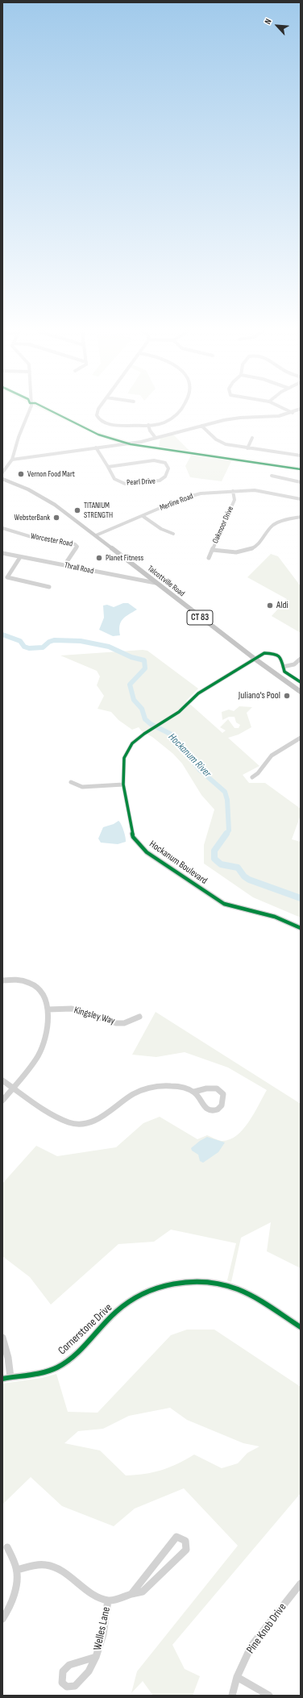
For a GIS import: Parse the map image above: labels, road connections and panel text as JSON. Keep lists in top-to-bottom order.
{
  "streets": {
    "main road": ["Talcottville Road", "CT 83"],
    "street": [
      "Pearl Drive",
      "Merline Road",
      "Oakmoor Drive",
      "Worcester Road",
      "Thrall Road",
      "Hockanum Boulevard",
      "Kingsley Way",
      "Cornerstone Drive",
      "Welles Lane",
      "Pine Knob Drive"
    ]
  },
  "crossings": [
    ["Merline Road", "Oakmoor Drive"],
    ["Merline Road", "Talcottville Road"],
    ["Worcester Road", "Thrall Road"],
    ["Thrall Road", "Talcottville Road"],
    ["Talcottville Road", "Hockanum Boulevard"]
  ],
  "water": ["Hockanum River"],
  "places": [
    "Vernon Food Mart",
    "TITANIUM STRENGTH",
    "WebsterBank",
    "Planet Fitness",
    "Aldi",
    "Juliano's Pool"
  ],
  "north": "top left"
}
